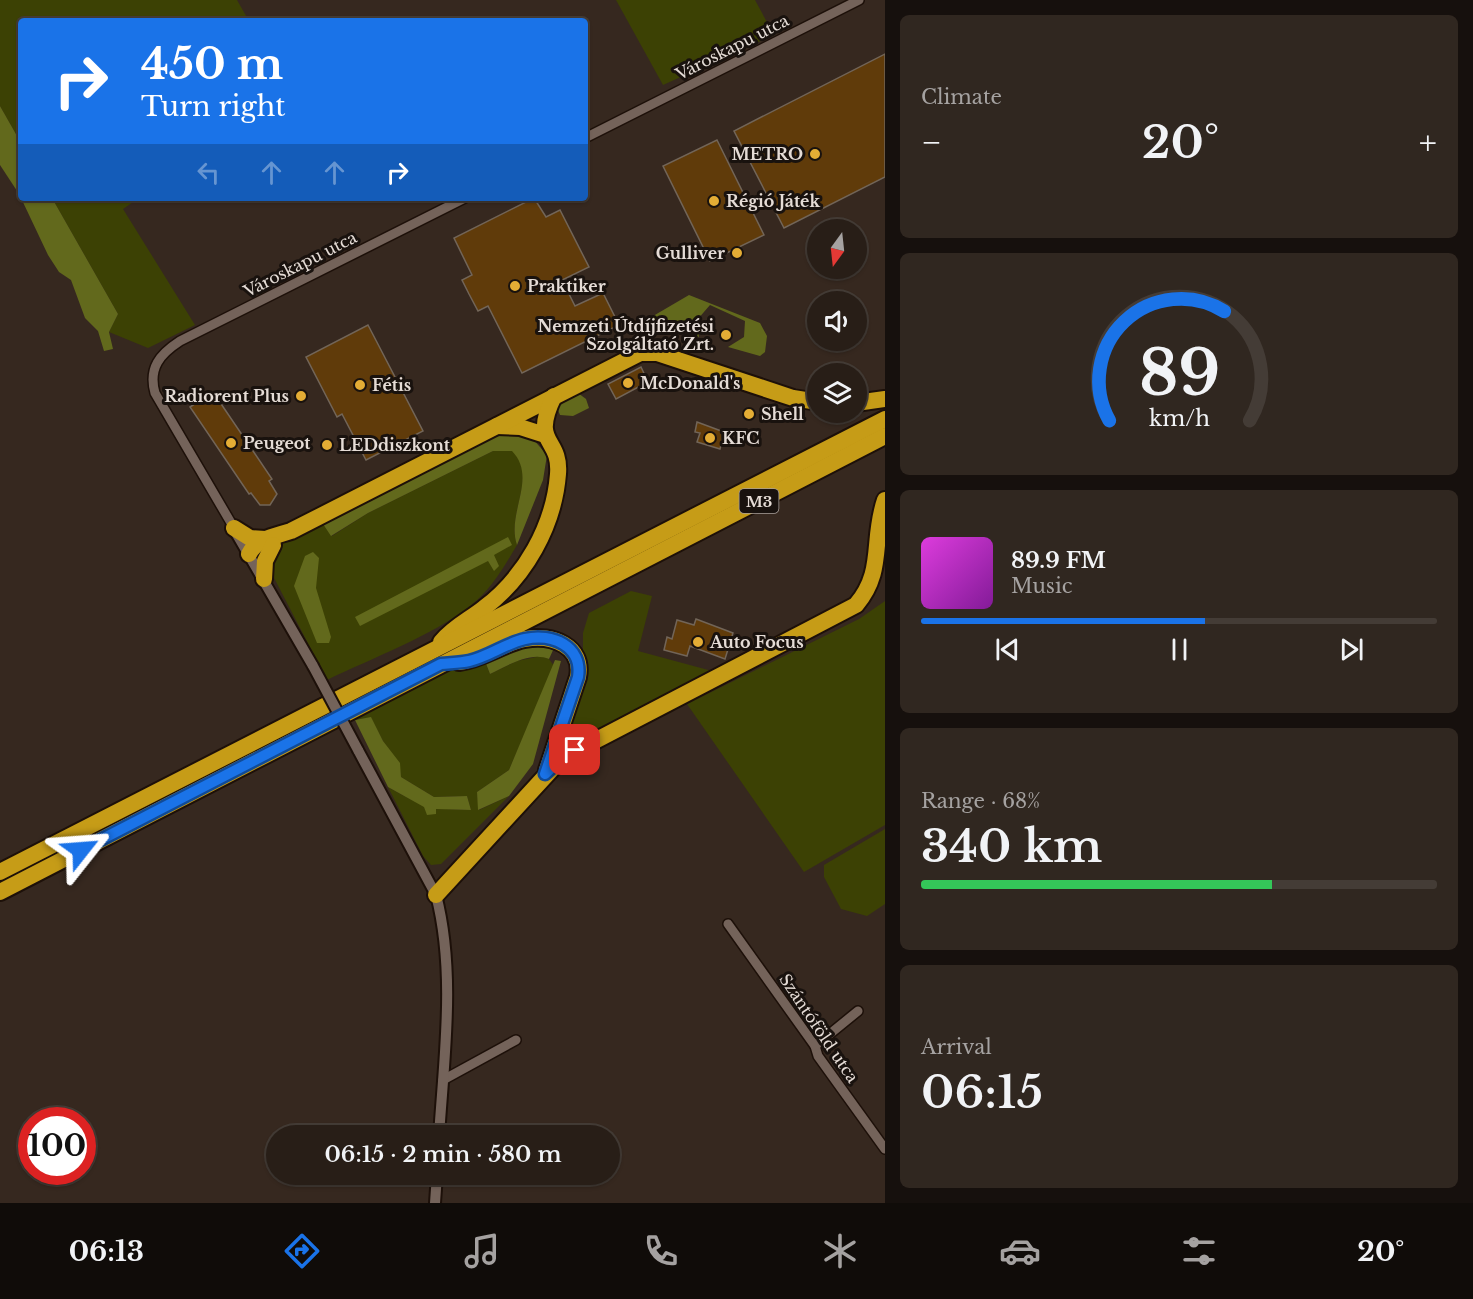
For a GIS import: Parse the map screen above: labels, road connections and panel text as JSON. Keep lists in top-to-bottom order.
{
  "streets": {
    "highway": ["M3"],
    "street": ["Városkapu utca", "Szántóföld utca"]
  },
  "places": [
    "METRO",
    "Régió Játék",
    "Gulliver",
    "Praktiker",
    "Nemzeti Útdíjfizetési Szolgáltató Zrt.",
    "McDonald's",
    "Fétis",
    "Radiorent Plus",
    "Shell",
    "KFC",
    "Peugeot",
    "LEDdiszkont",
    "Auto Focus"
  ],
  "north": "bottom",
  "page": {
    "tile": [
      "Climate",
      ["Range · 68%", "340 km"],
      ["Arrival", "06:15"]
    ],
    "turn": ["450 m", "Turn right"],
    "heat": ["−", "20°", "+"],
    "song": ["89.9 FM", "Music"],
    "limit": "100",
    "trip": "06:15 · 2 min · 580 m",
    "tabs": ["06:13", "20°"],
    "gauge": ["89", "km/h"]
  }
}
